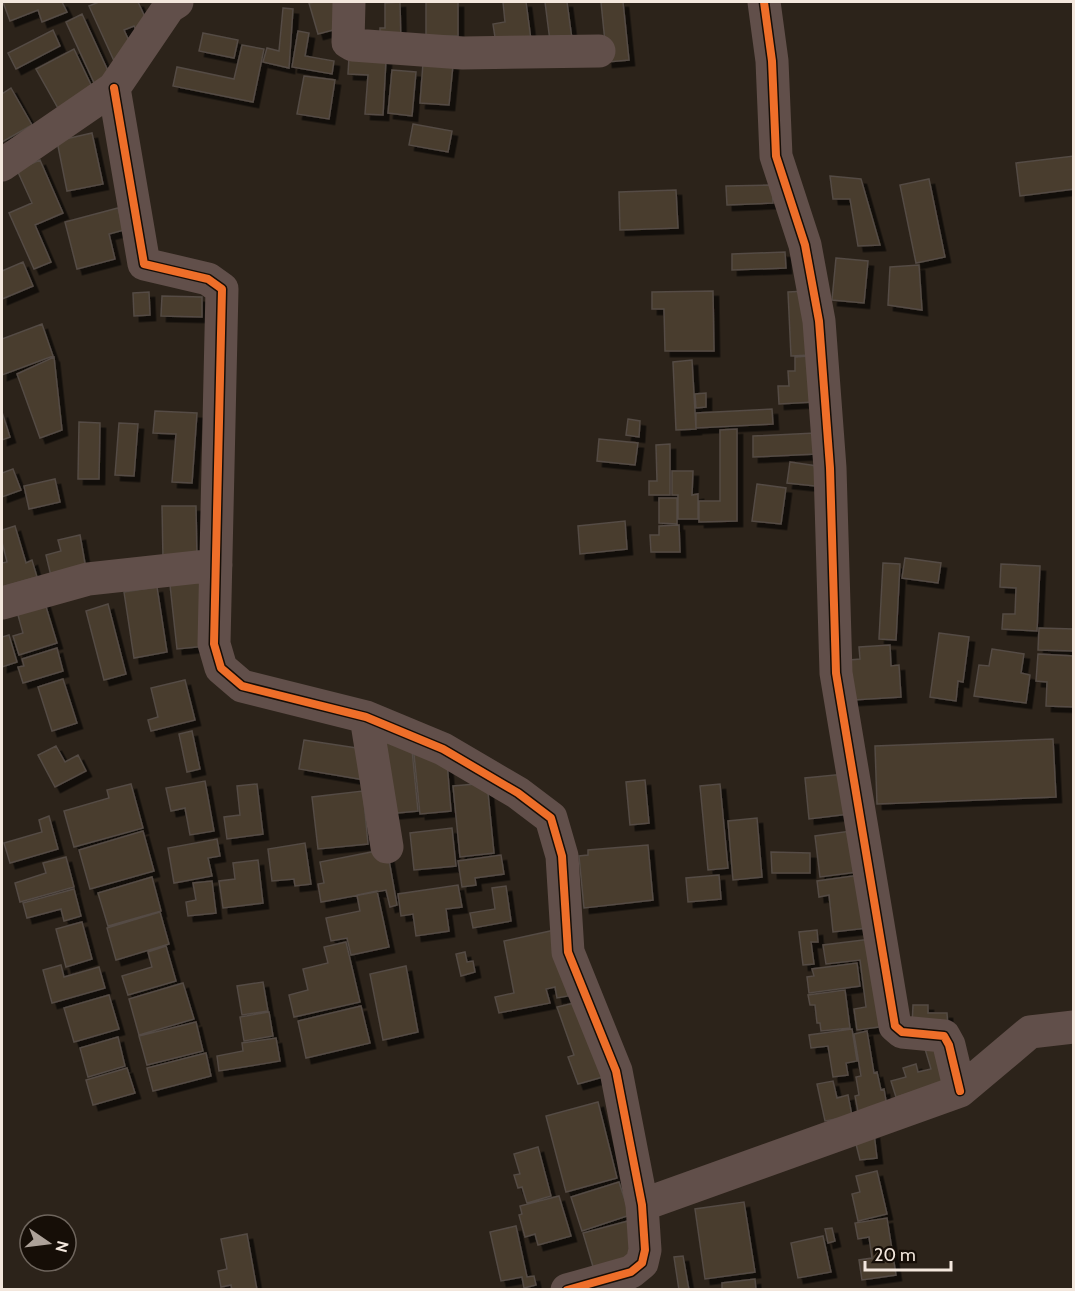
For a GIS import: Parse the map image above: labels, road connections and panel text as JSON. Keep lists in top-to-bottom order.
{
  "scale_bar": "20 m",
  "north": "right"
}
